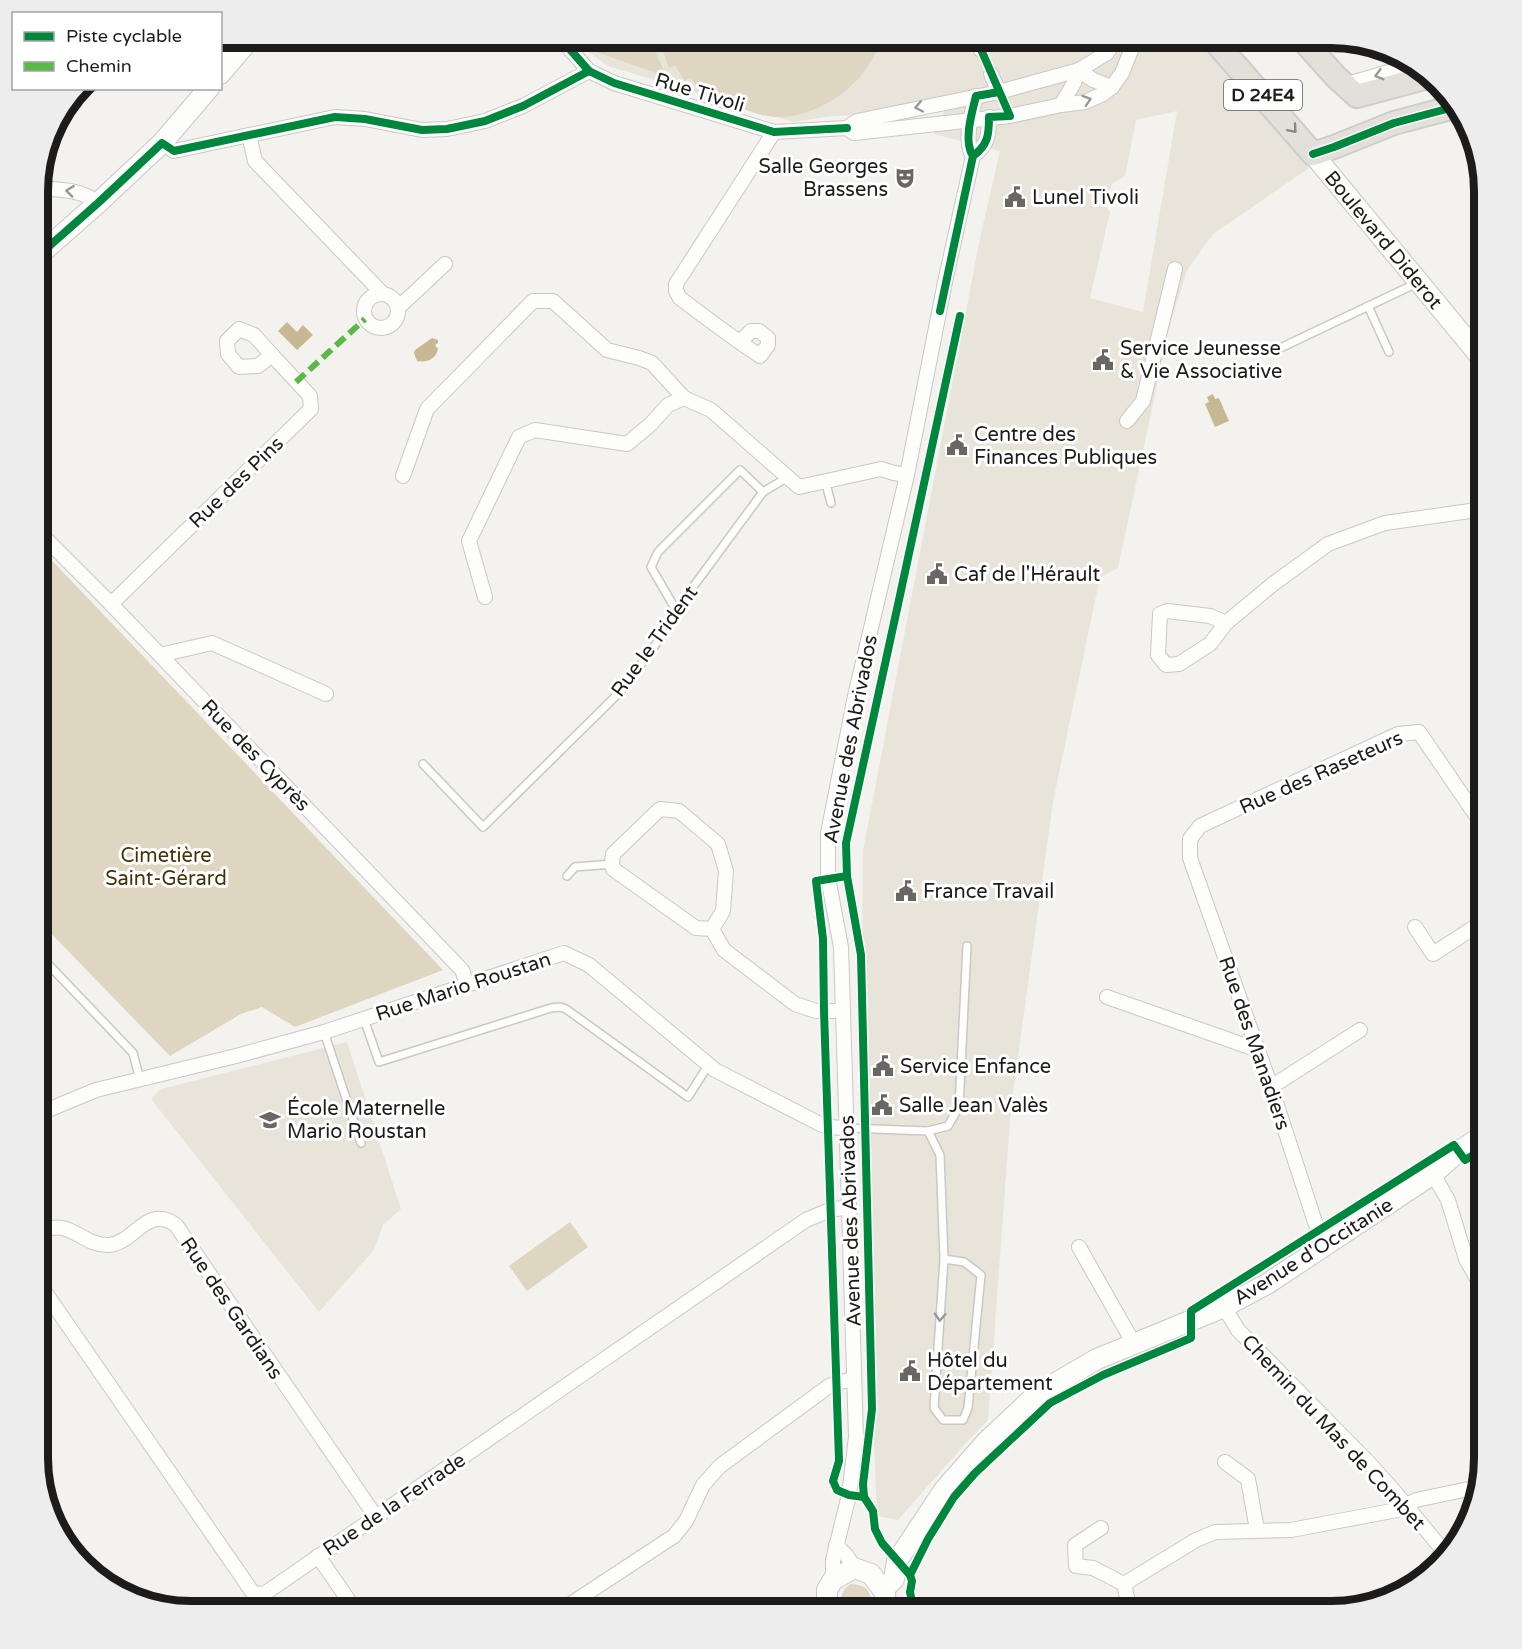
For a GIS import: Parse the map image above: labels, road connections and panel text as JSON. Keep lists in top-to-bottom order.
{
  "streets": {
    "main road": ["D 24E4", "Boulevard Diderot"],
    "street": [
      "Rue Tivoli",
      "Rue des Pins",
      "Avenue des Abrivados",
      "Rue des Cyprès",
      "Rue des Raseteurs",
      "Rue Mario Roustan",
      "Rue des Manadiers",
      "Avenue d'Occitanie",
      "Rue des Gardians",
      "Chemin du Mas de Combet",
      "Rue de la Ferrade"
    ],
    "lane": ["Rue le Trident"]
  },
  "crossings": [
    ["Rue Tivoli", "Avenue des Abrivados"],
    ["Rue des Pins", "Rue des Cyprès"],
    ["Avenue des Abrivados", "Rue Mario Roustan"],
    ["Avenue des Abrivados", "Avenue d'Occitanie"],
    ["Avenue des Abrivados", "Rue de la Ferrade"],
    ["Rue des Cyprès", "Rue Mario Roustan"],
    ["Rue des Raseteurs", "Rue des Manadiers"],
    ["Rue des Manadiers", "Avenue d'Occitanie"],
    ["Avenue d'Occitanie", "Chemin du Mas de Combet"],
    ["Rue des Gardians", "Rue de la Ferrade"]
  ],
  "parks": ["Cimetière Saint-Gérard"],
  "places": {
    "theatre": ["Salle Georges Brassens"],
    "public building": [
      "Lunel Tivoli",
      "Service Jeunesse & Vie Associative",
      "Centre des Finances Publiques",
      "Caf de l'Hérault",
      "France Travail",
      "Service Enfance",
      "Salle Jean Valès",
      "Hôtel du Département"
    ],
    "school or university": ["École Maternelle Mario Roustan"]
  },
  "legend": ["Piste cyclable", "Chemin"]
}
